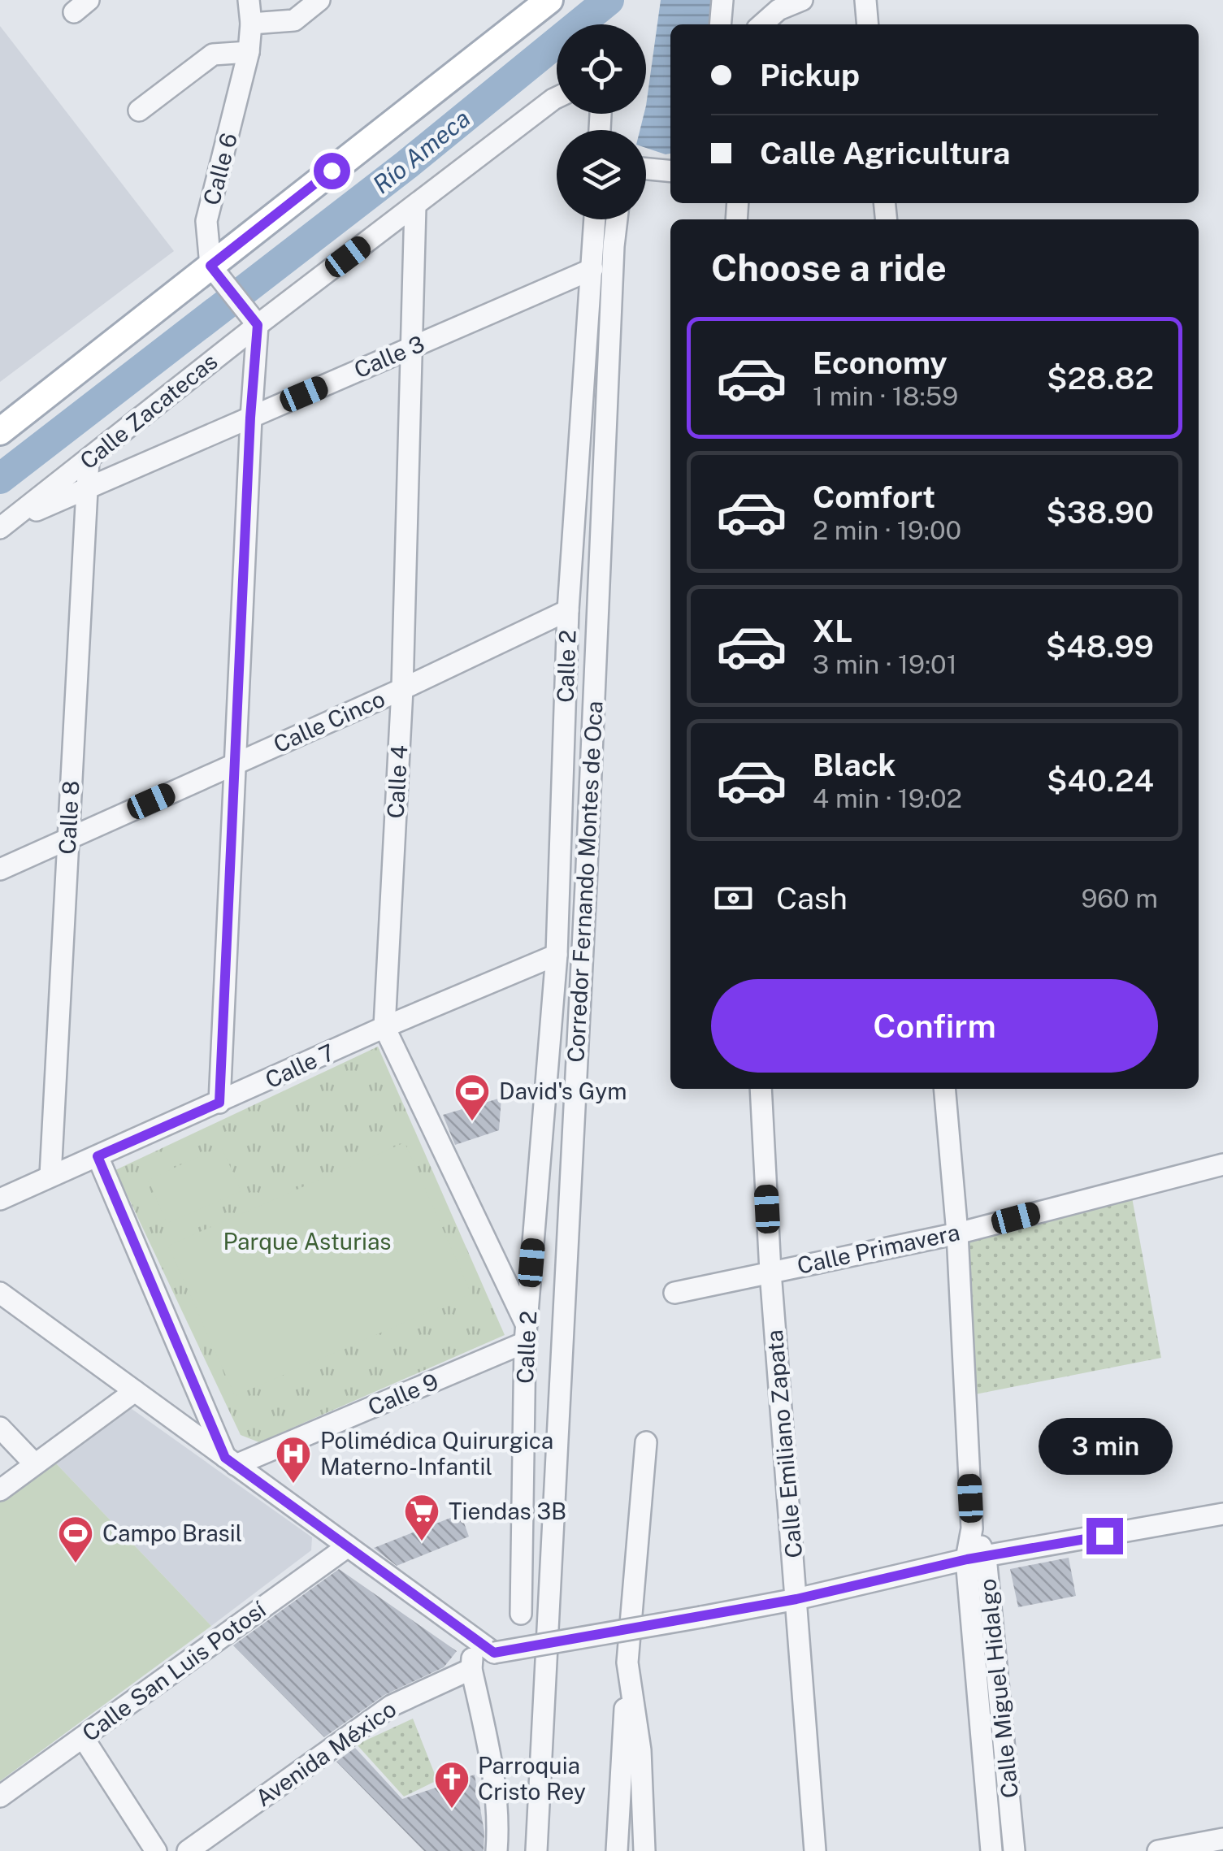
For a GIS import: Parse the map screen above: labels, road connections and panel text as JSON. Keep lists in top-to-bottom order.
{
  "streets": {
    "street": [
      "Calle 6",
      "Calle 3",
      "Calle Zacatecas",
      "Calle 2",
      "Calle Cinco",
      "Calle 4",
      "Calle 8",
      "Corredor Fernando Montes de Oca",
      "Calle 7",
      "Calle Primavera",
      "Calle 9",
      "Calle Emiliano Zapata",
      "Calle San Luis Potosí",
      "Calle Miguel Hidalgo",
      "Avenida México"
    ]
  },
  "crossings": [
    ["Calle 3", "Calle Zacatecas"],
    ["Calle 3", "Calle 2"],
    ["Calle 3", "Calle 4"],
    ["Calle 3", "Calle 8"],
    ["Calle Zacatecas", "Calle 4"],
    ["Calle Zacatecas", "Calle 8"],
    ["Calle 2", "Calle Cinco"],
    ["Calle 2", "Calle 4"],
    ["Calle 2", "Calle 7"],
    ["Calle 2", "Calle 9"],
    ["Calle Cinco", "Calle 4"],
    ["Calle Cinco", "Calle 8"],
    ["Calle 4", "Calle 7"],
    ["Calle 4", "Calle 9"],
    ["Calle 8", "Calle 7"],
    ["Calle Primavera", "Calle Emiliano Zapata"],
    ["Calle Primavera", "Calle Miguel Hidalgo"]
  ],
  "water": ["Río Ameca"],
  "parks": ["Parque Asturias"],
  "places": {
    "sports": ["David's Gym", "Campo Brasil"],
    "hospital": ["Polimédica Quirurgica Materno-Infantil"],
    "supermarket": ["Tiendas 3B"],
    "church": ["Parroquia Cristo Rey"]
  },
  "page": {
    "banner": ["Pickup", "Calle Agricultura"],
    "heading": "Choose a ride",
    "list": [
      {
        "name": "Economy",
        "note": "1 min · 18:59",
        "value": "$28.82"
      },
      {
        "name": "Comfort",
        "note": "2 min · 19:00",
        "value": "$38.90"
      },
      {
        "name": "XL",
        "note": "3 min · 19:01",
        "value": "$48.99"
      },
      {
        "name": "Black",
        "note": "4 min · 19:02",
        "value": "$40.24"
      }
    ],
    "pay": ["Cash", "960 m"],
    "buttons": "Confirm",
    "bubble": "3 min"
  }
}
